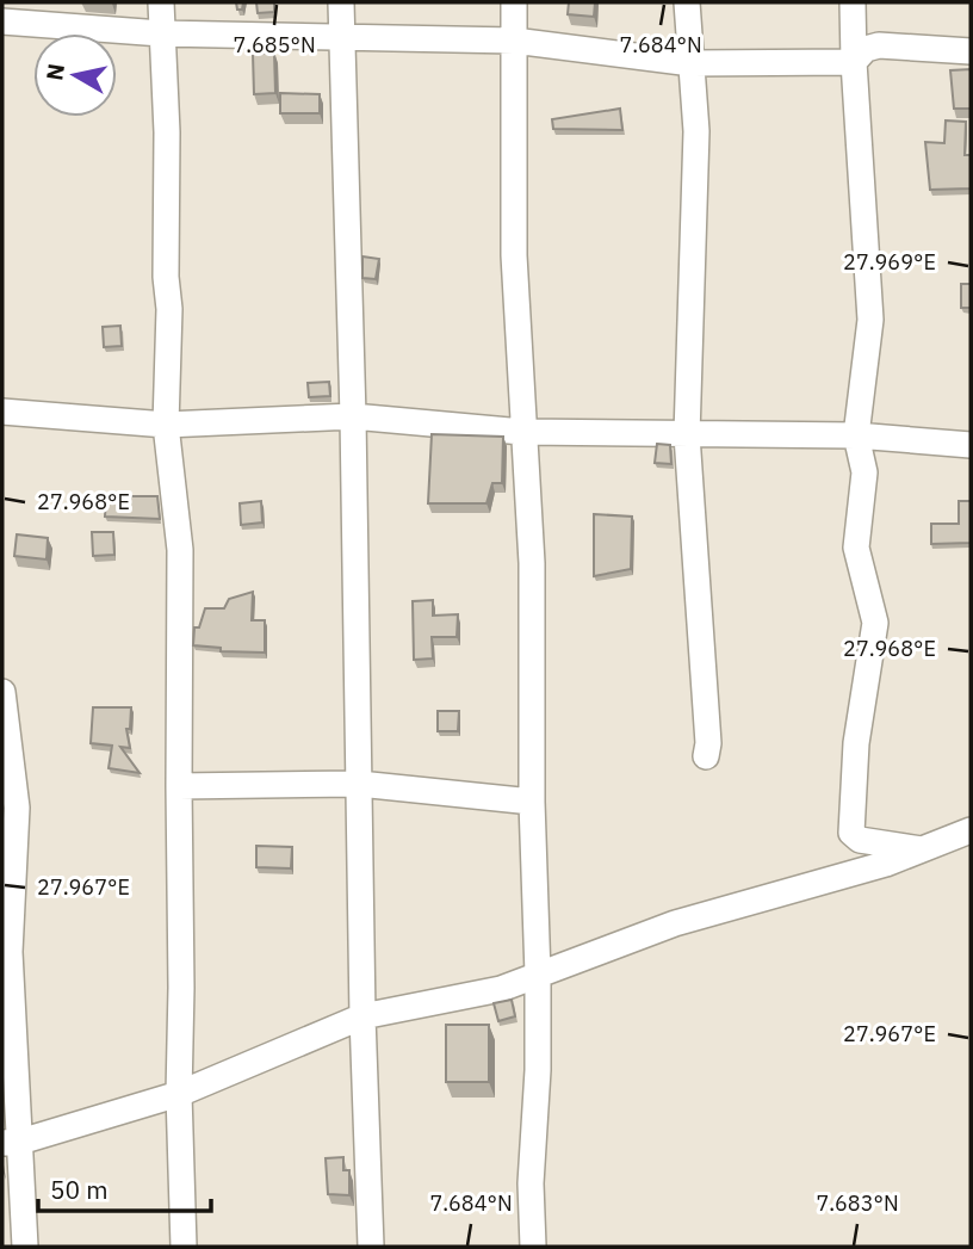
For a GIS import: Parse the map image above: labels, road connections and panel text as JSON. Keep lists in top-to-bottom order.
{
  "scale_bar": "50 m",
  "north": "left",
  "coordinates": [
    "7.685°N",
    "7.684°N",
    "27.969°E",
    "27.968°E",
    "27.967°E",
    "7.683°N"
  ]
}
